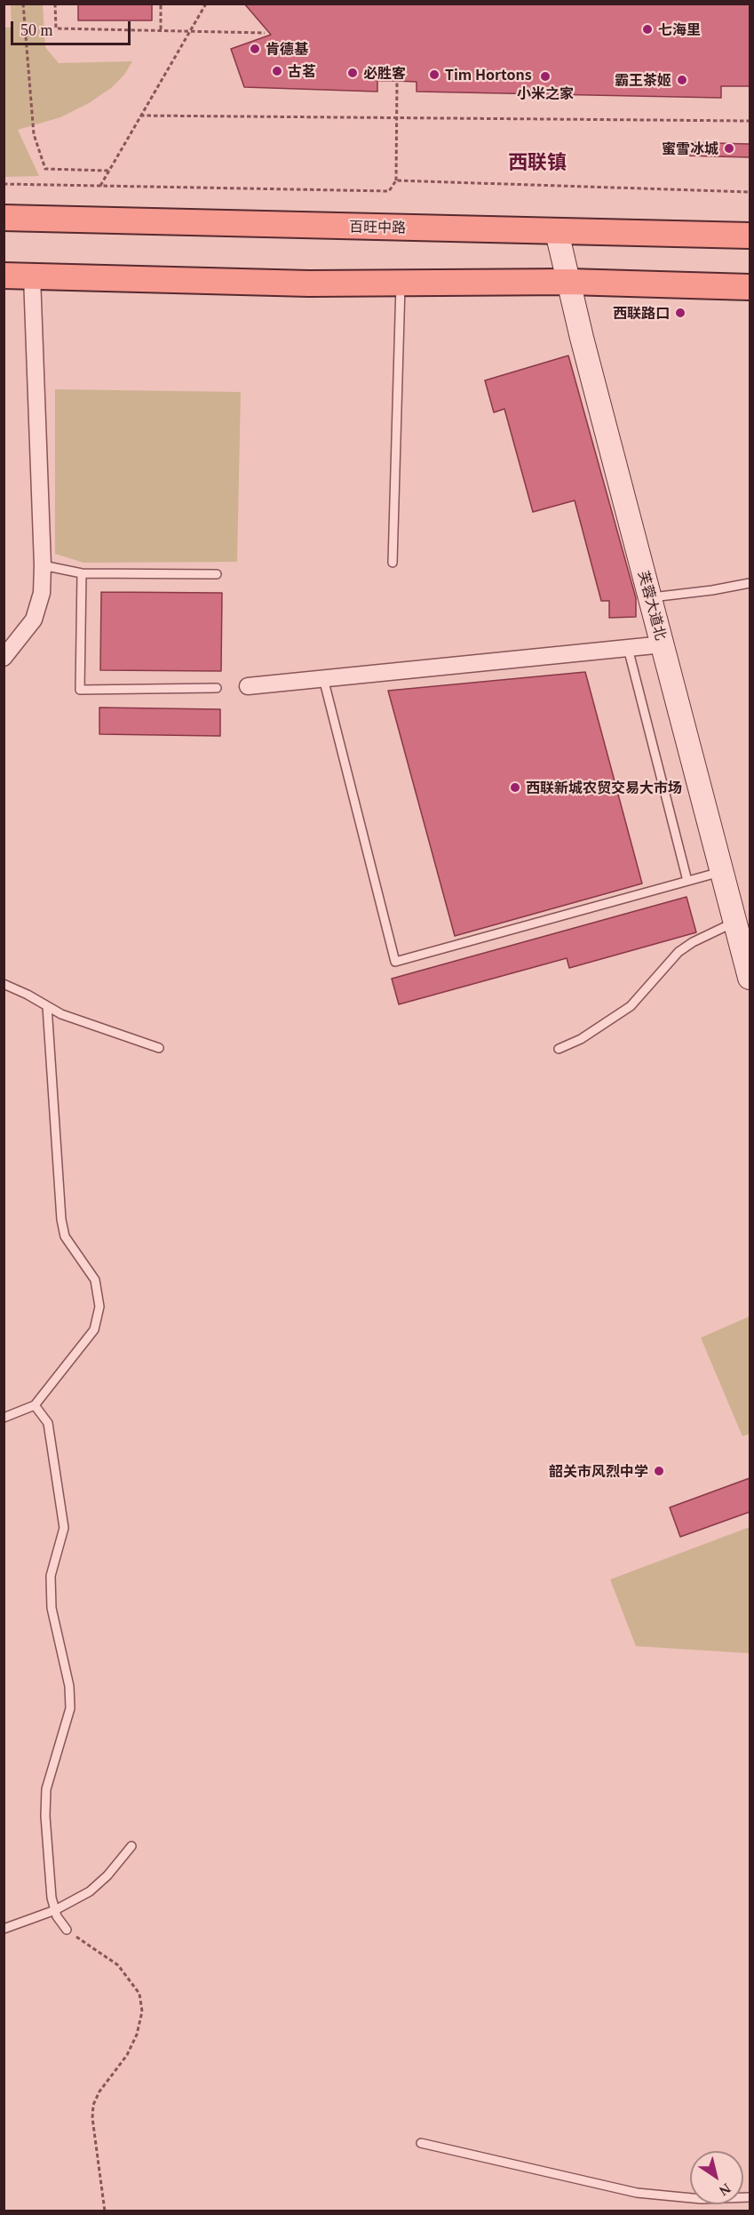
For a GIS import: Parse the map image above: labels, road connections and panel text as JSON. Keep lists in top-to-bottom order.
{
  "streets": {
    "main road": ["百旺中路", "芙蓉大道北"]
  },
  "crossings": [
    ["百旺中路", "芙蓉大道北"]
  ],
  "districts": ["西联镇"],
  "places": [
    "七海里",
    "肯德基",
    "古茗",
    "必胜客",
    "Tim Hortons",
    "小米之家",
    "霸王茶姬",
    "蜜雪冰城",
    "西联路口",
    "西联新城农贸交易大市场",
    "韶关市风烈中学"
  ],
  "scale_bar": "50 m",
  "north": "bottom right"
}
